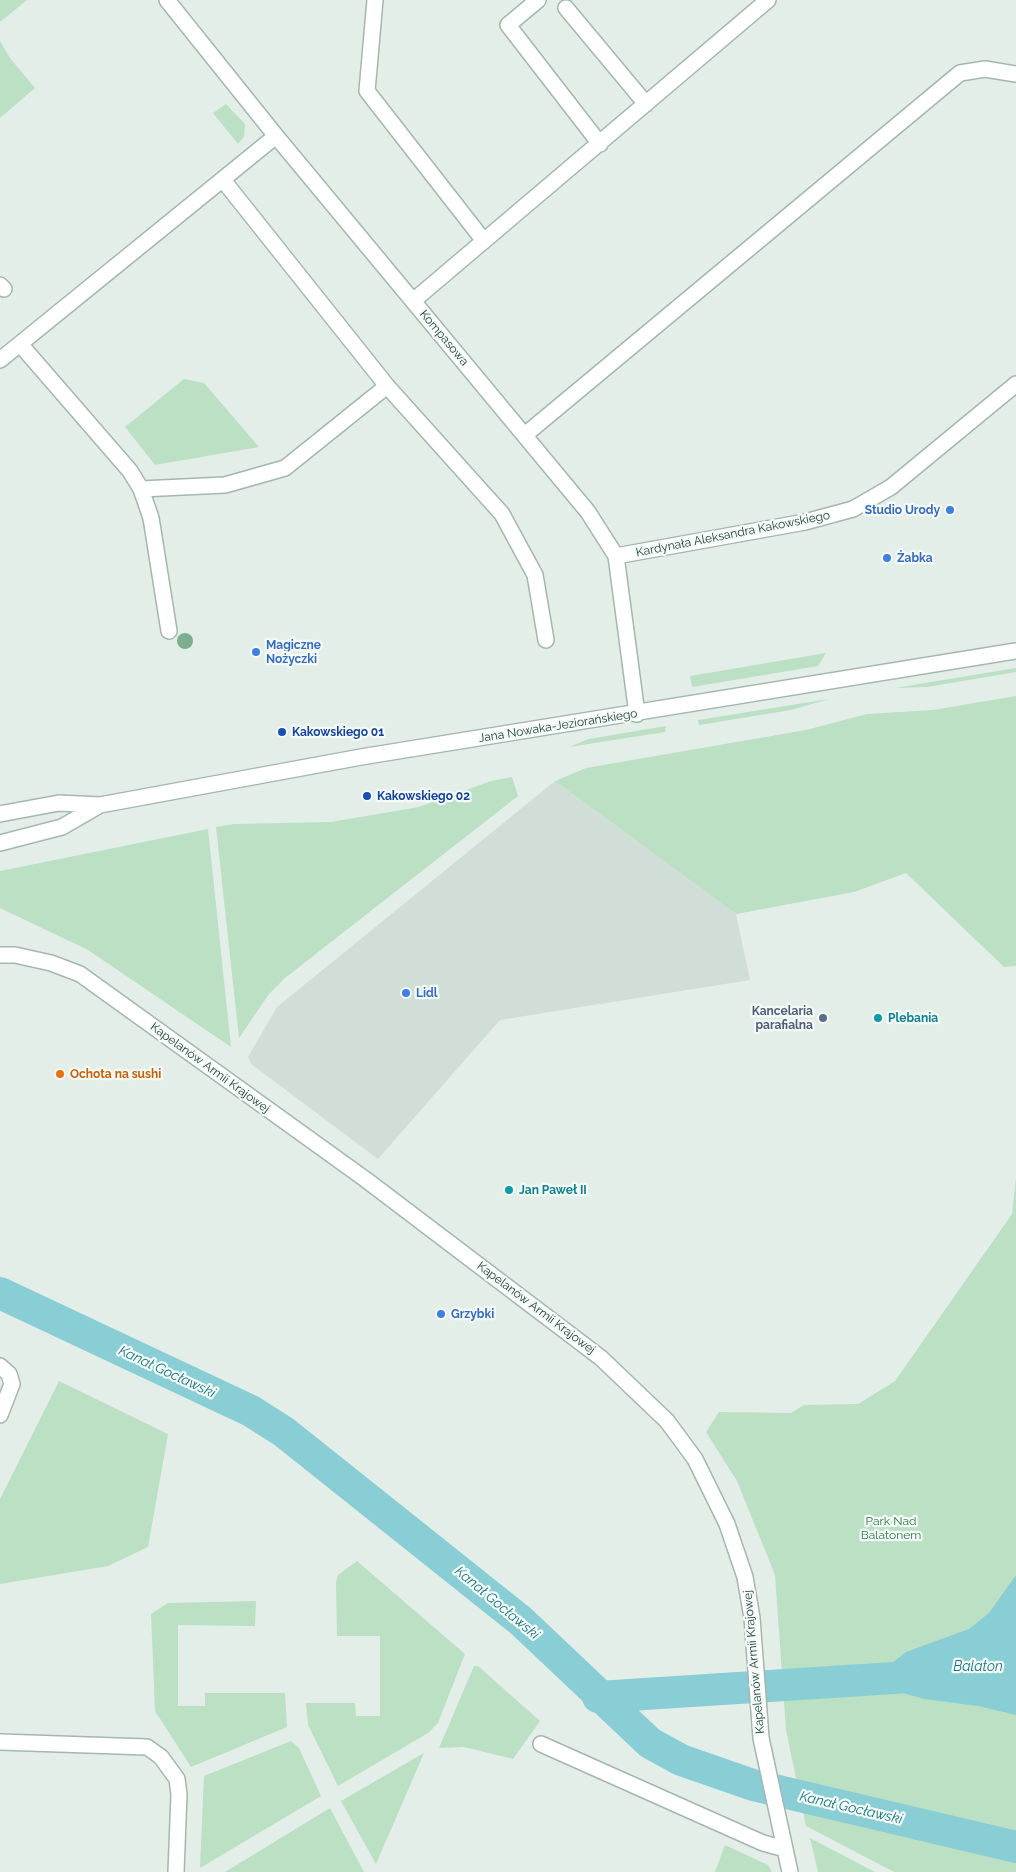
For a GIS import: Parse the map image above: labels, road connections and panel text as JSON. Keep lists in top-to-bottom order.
{
  "streets": {
    "street": [
      "Kompasowa",
      "Kardynała Aleksandra Kakowskiego",
      "Jana Nowaka-Jeziorańskiego",
      "Kapelanów Armii Krajowej"
    ]
  },
  "crossings": [
    ["Kompasowa", "Kardynała Aleksandra Kakowskiego"],
    ["Kompasowa", "Jana Nowaka-Jeziorańskiego"]
  ],
  "water": ["Kanał Gocławski", "Balaton"],
  "parks": ["Park Nad Balatonem"],
  "places": [
    "Studio Urody",
    "Żabka",
    "Magiczne Nożyczki",
    "Kakowskiego 01",
    "Kakowskiego 02",
    "Lidl",
    "Kancelaria parafialna",
    "Plebania",
    "Ochota na sushi",
    "Jan Paweł II",
    "Grzybki"
  ]
}
